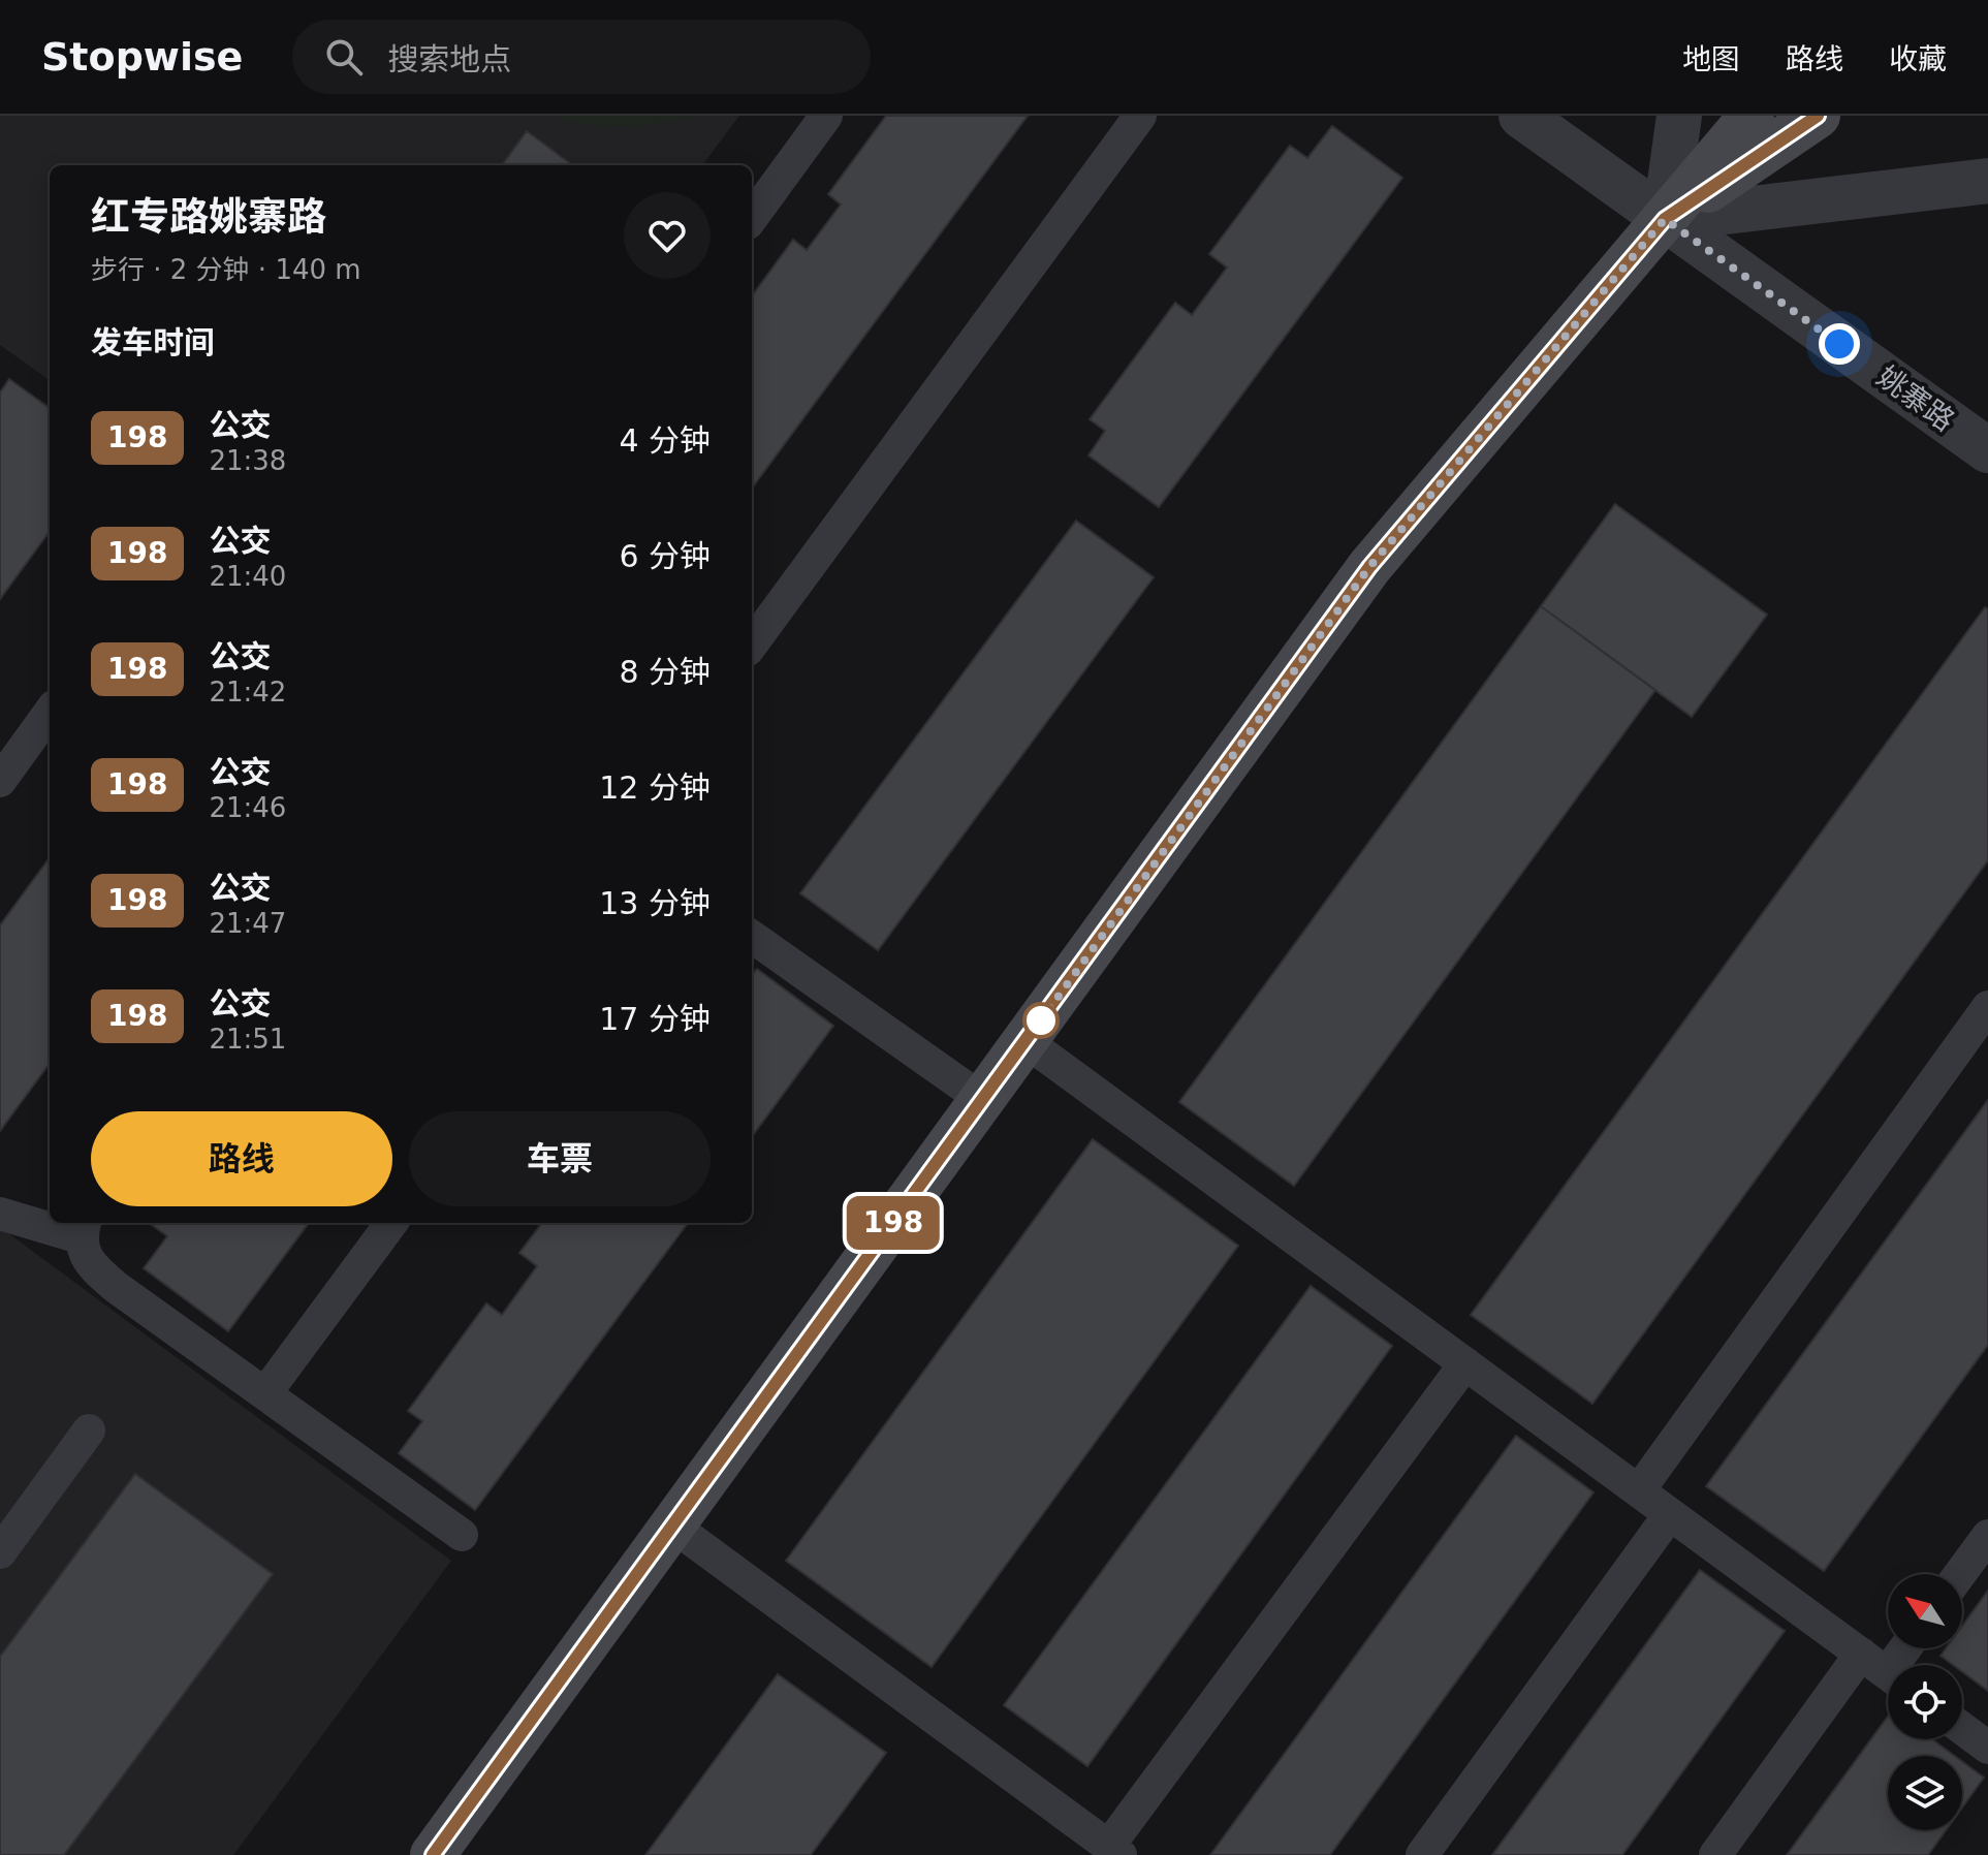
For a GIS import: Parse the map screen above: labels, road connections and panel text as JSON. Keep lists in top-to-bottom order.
{
  "streets": {
    "street": ["姚寨路"]
  },
  "lines": ["bus line 198"],
  "north": "top left",
  "page": {
    "header": "Stopwise",
    "search": "搜索地点",
    "nav": ["地图", "路线", "收藏"],
    "on_map": "198",
    "heading": [
      ["红专路姚寨路", "步行 · 2 分钟 · 140 m"],
      "发车时间"
    ],
    "list": [
      {
        "mark": "198",
        "name": "公交",
        "note": "21:38",
        "value": "4 分钟"
      },
      {
        "mark": "198",
        "name": "公交",
        "note": "21:40",
        "value": "6 分钟"
      },
      {
        "mark": "198",
        "name": "公交",
        "note": "21:42",
        "value": "8 分钟"
      },
      {
        "mark": "198",
        "name": "公交",
        "note": "21:46",
        "value": "12 分钟"
      },
      {
        "mark": "198",
        "name": "公交",
        "note": "21:47",
        "value": "13 分钟"
      },
      {
        "mark": "198",
        "name": "公交",
        "note": "21:51",
        "value": "17 分钟"
      }
    ],
    "buttons": ["路线", "车票"]
  }
}
